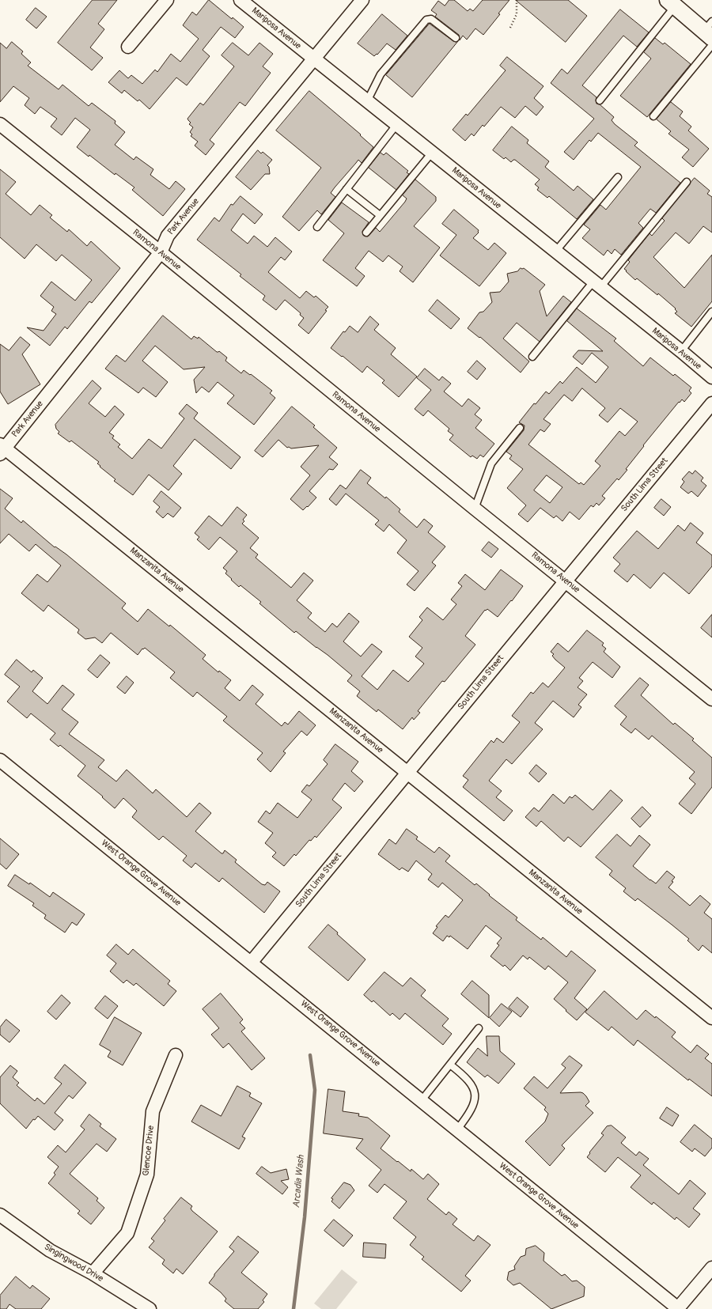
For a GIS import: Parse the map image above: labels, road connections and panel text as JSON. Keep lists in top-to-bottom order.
{
  "streets": {
    "street": [
      "Mariposa Avenue",
      "Park Avenue",
      "Ramona Avenue",
      "South Lima Street",
      "Manzanita Avenue",
      "West Orange Grove Avenue",
      "Glencoe Drive",
      "Singingwood Drive"
    ]
  },
  "crossings": [
    ["Mariposa Avenue", "Park Avenue"],
    ["Park Avenue", "Ramona Avenue"],
    ["Park Avenue", "Manzanita Avenue"],
    ["Ramona Avenue", "South Lima Street"],
    ["South Lima Street", "Manzanita Avenue"],
    ["South Lima Street", "West Orange Grove Avenue"],
    ["Glencoe Drive", "Singingwood Drive"]
  ],
  "water": ["Arcadia Wash"]
}
